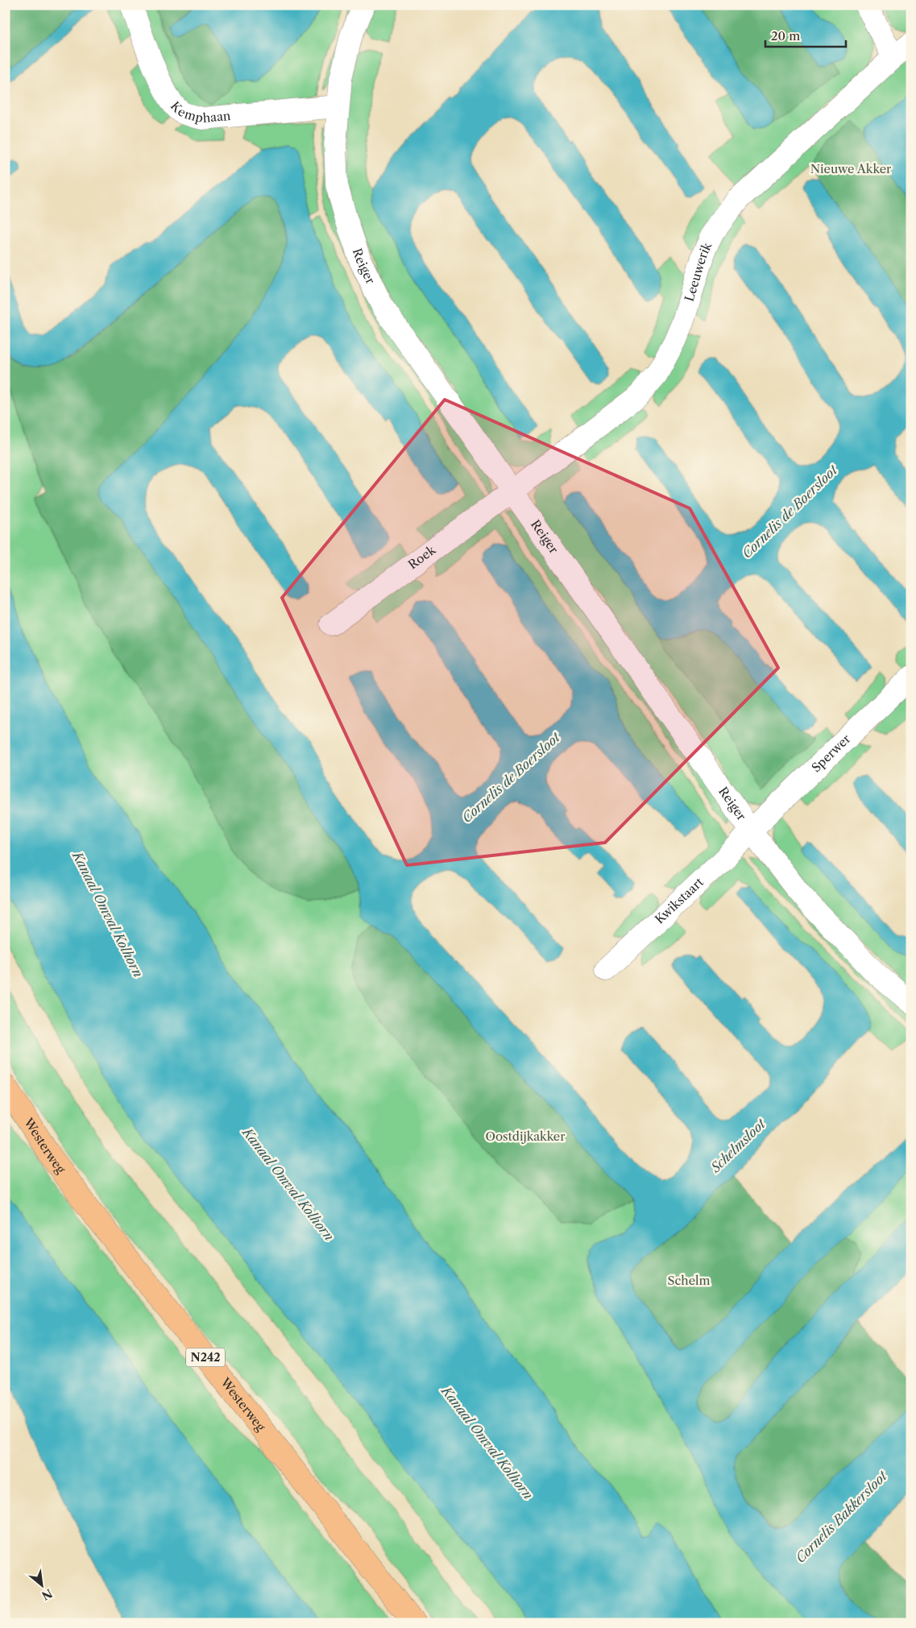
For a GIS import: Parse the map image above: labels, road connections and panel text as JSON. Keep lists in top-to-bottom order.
{
  "streets": {
    "main road": ["Westerweg", "N242"],
    "street": [
      "Kemphaan",
      "Reiger",
      "Leeuwerik",
      "Roek",
      "Sperwer",
      "Kwikstaart"
    ]
  },
  "crossings": [
    ["Kemphaan", "Reiger"],
    ["Reiger", "Leeuwerik"],
    ["Reiger", "Roek"],
    ["Reiger", "Sperwer"],
    ["Reiger", "Kwikstaart"],
    ["Leeuwerik", "Roek"],
    ["Sperwer", "Kwikstaart"]
  ],
  "water": [
    "Cornelis de Boersloot",
    "Kanaal Omval Kolhorn",
    "Schelmsloot",
    "Cornelis Bakkersloot"
  ],
  "parks": ["Nieuwe Akker", "Oostdijkakker", "Schelm"],
  "scale_bar": "20 m",
  "north": "bottom right"
}
